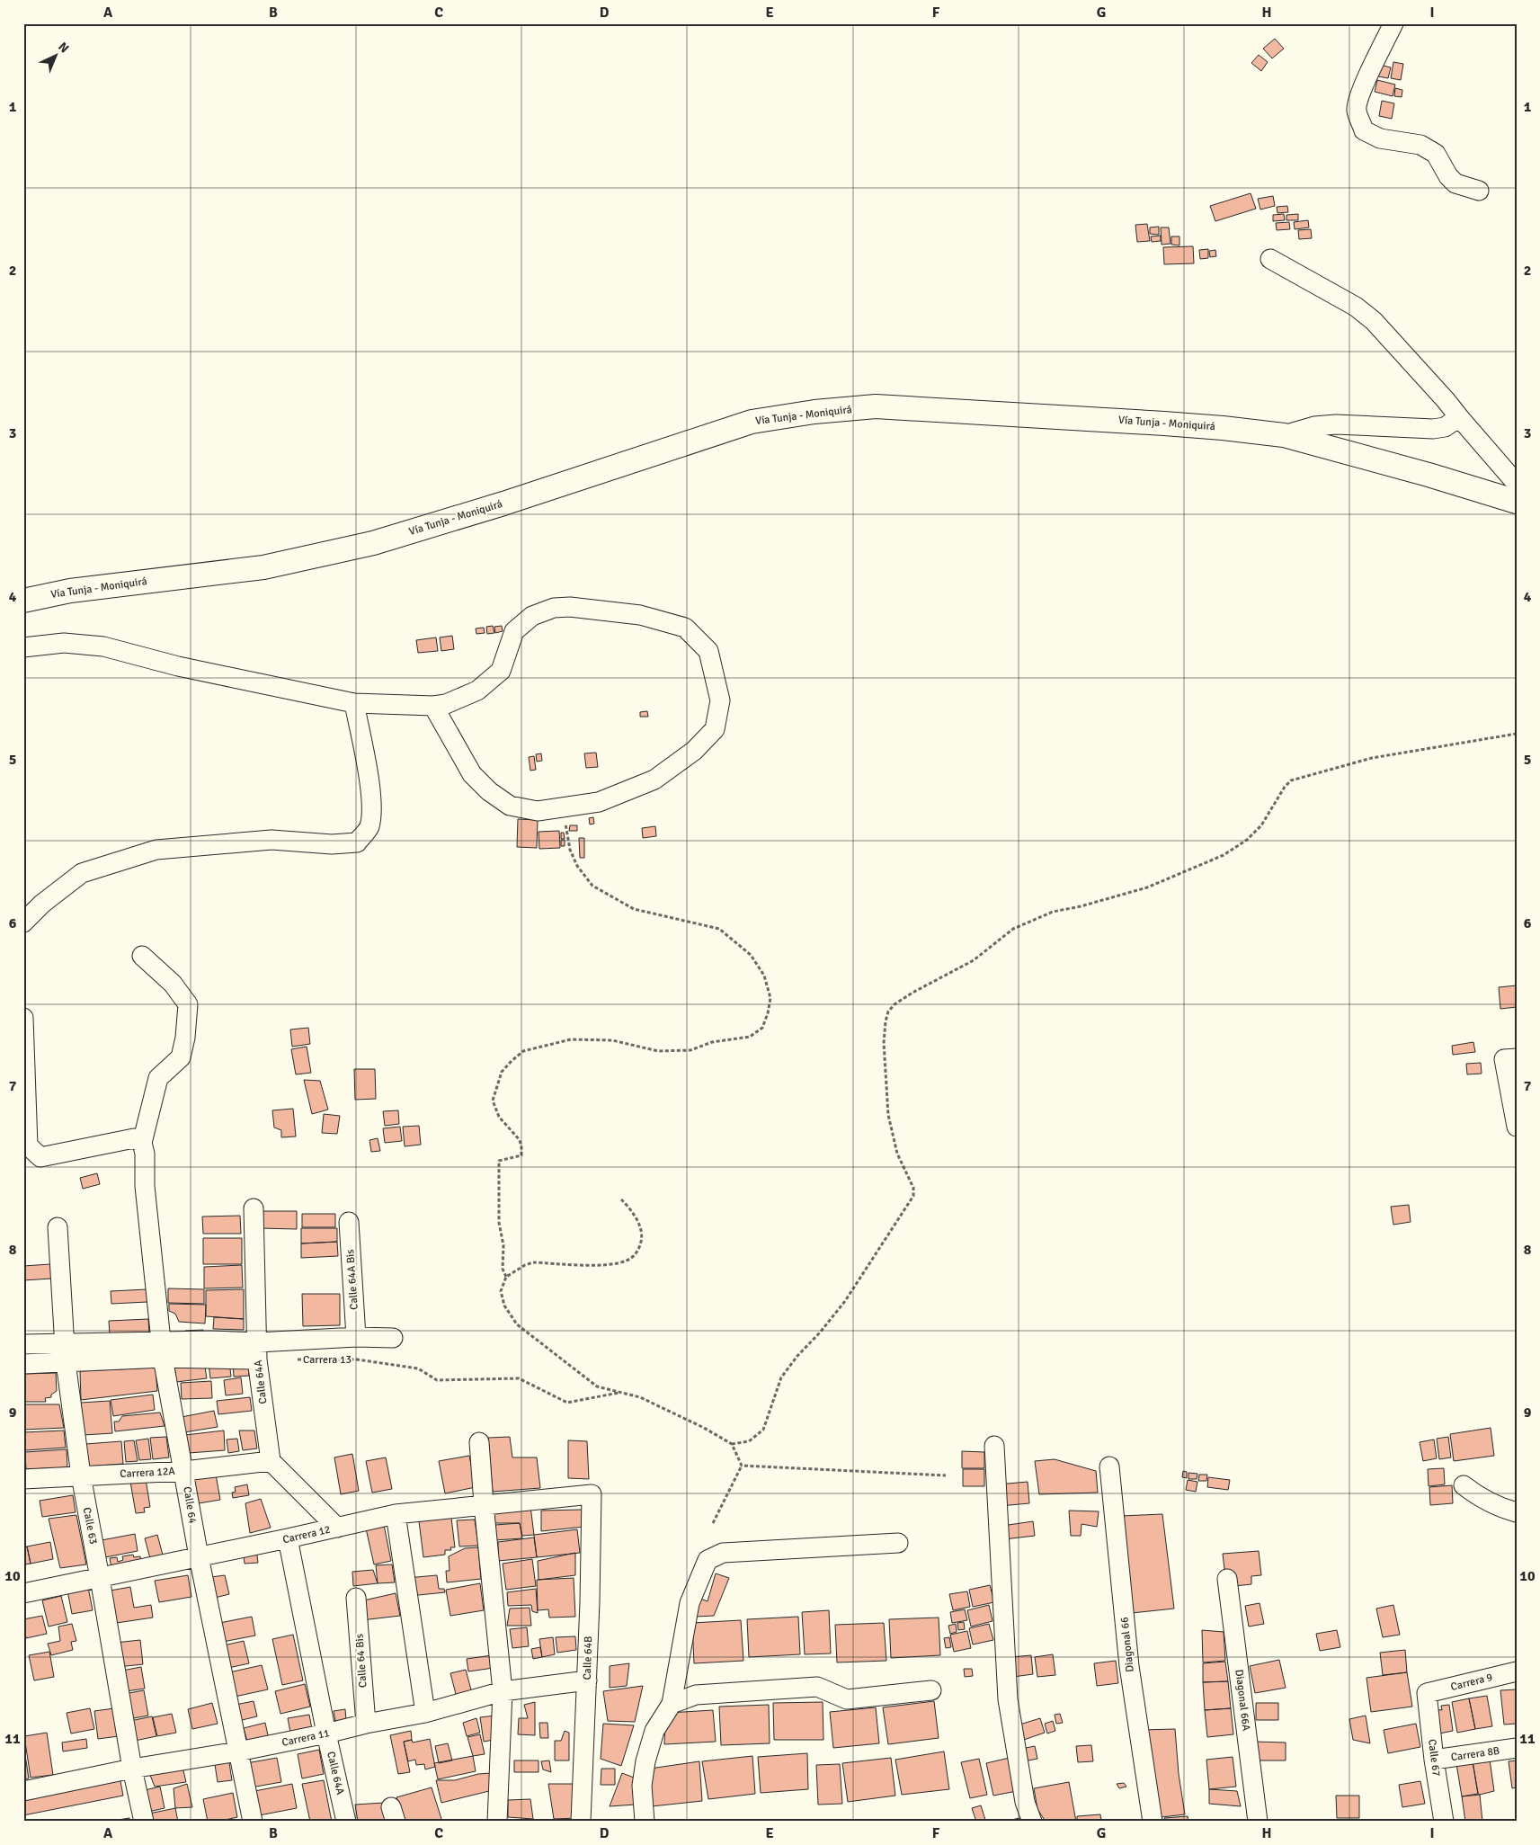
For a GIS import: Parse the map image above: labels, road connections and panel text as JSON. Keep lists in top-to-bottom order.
{
  "streets": {
    "main road": ["Vía Tunja - Moniquirá"],
    "street": [
      "Calle 64A Bis",
      "Carrera 13",
      "Calle 64A",
      "Carrera 12A",
      "Calle 64",
      "Calle 63",
      "Carrera 12",
      "Diagonal 66",
      "Calle 64B",
      "Calle 64 Bis",
      "Carrera 9",
      "Diagonal 66A",
      "Carrera 11",
      "Carrera 8B",
      "Calle 67"
    ]
  },
  "crossings": [
    ["Calle 64A Bis", "Carrera 13"],
    ["Carrera 13", "Calle 64A"],
    ["Carrera 13", "Calle 64"],
    ["Carrera 13", "Calle 63"],
    ["Calle 64A", "Carrera 12A"],
    ["Calle 64A", "Carrera 12"],
    ["Calle 64A", "Carrera 11"],
    ["Carrera 12A", "Calle 64"],
    ["Carrera 12A", "Calle 63"],
    ["Calle 64", "Carrera 12"],
    ["Calle 64", "Carrera 11"],
    ["Calle 63", "Carrera 12"],
    ["Calle 63", "Carrera 11"],
    ["Carrera 12", "Calle 64B"],
    ["Calle 64B", "Carrera 11"],
    ["Calle 64 Bis", "Carrera 11"],
    ["Carrera 9", "Calle 67"],
    ["Carrera 8B", "Calle 67"]
  ],
  "north": "top right",
  "grid": {
    "columns": [
      "A",
      "B",
      "C",
      "D",
      "E",
      "F",
      "G",
      "H",
      "I"
    ],
    "rows": [
      "1",
      "2",
      "3",
      "4",
      "5",
      "6",
      "7",
      "8",
      "9",
      "10",
      "11"
    ]
  }
}
